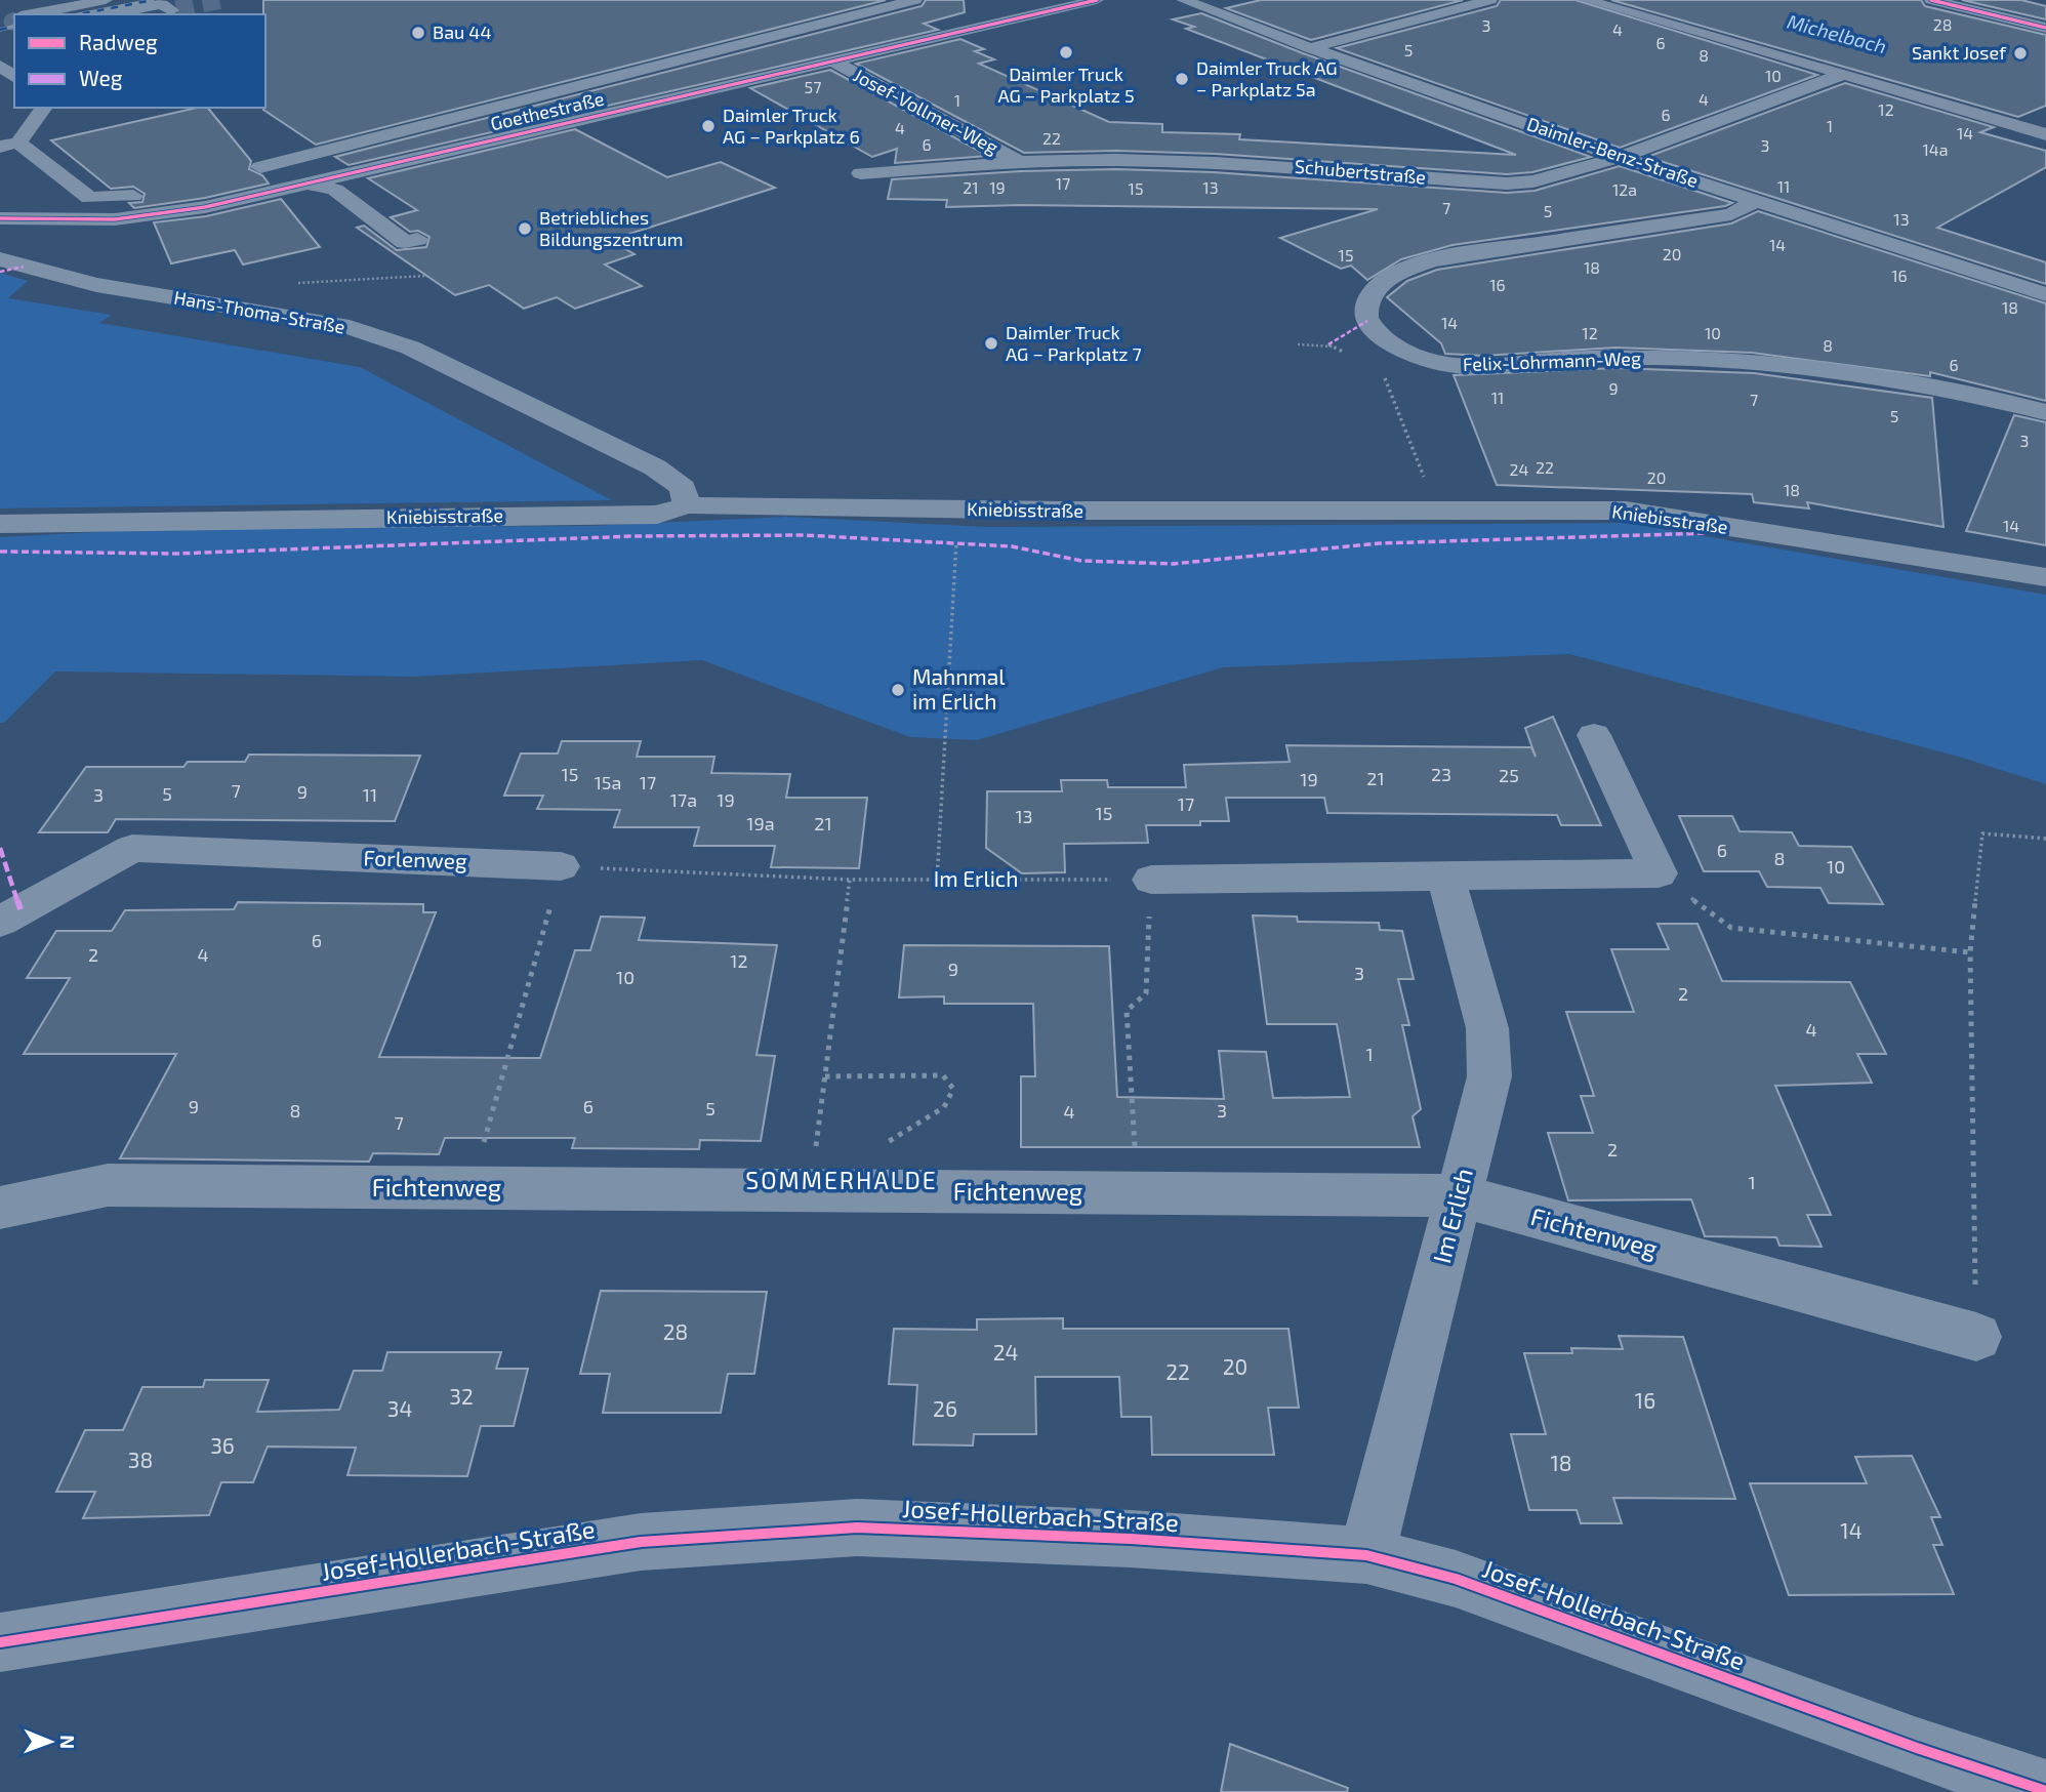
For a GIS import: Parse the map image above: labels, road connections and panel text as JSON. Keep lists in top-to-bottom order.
{
  "streets": {
    "street": [
      "Goethestraße",
      "Josef-Vollmer-Weg",
      "Daimler-Benz-Straße",
      "Schubertstraße",
      "Hans-Thoma-Straße",
      "Felix-Lohrmann-Weg",
      "Kniebisstraße",
      "Forlenweg",
      "Im Erlich",
      "Fichtenweg",
      "Josef-Hollerbach-Straße"
    ]
  },
  "crossings": [
    ["Goethestraße", "Josef-Vollmer-Weg"],
    ["Josef-Vollmer-Weg", "Schubertstraße"],
    ["Daimler-Benz-Straße", "Schubertstraße"],
    ["Daimler-Benz-Straße", "Felix-Lohrmann-Weg"],
    ["Hans-Thoma-Straße", "Kniebisstraße"],
    ["Im Erlich", "Fichtenweg"],
    ["Im Erlich", "Josef-Hollerbach-Straße"]
  ],
  "districts": ["SOMMERHALDE"],
  "water": ["Michelbach"],
  "places": [
    "Bau 44",
    "Daimler Truck AG − Parkplatz 5",
    "Sankt Josef",
    "Daimler Truck AG − Parkplatz 5a",
    "Daimler Truck AG − Parkplatz 6",
    "Betriebliches Bildungszentrum",
    "Daimler Truck AG − Parkplatz 7",
    "Mahnmal im Erlich"
  ],
  "house_numbers": [
    "28",
    "3",
    "4",
    "6",
    "5",
    "8",
    "10",
    "57",
    "4",
    "1",
    "12",
    "6",
    "1",
    "4",
    "14",
    "22",
    "6",
    "3",
    "14a",
    "17",
    "11",
    "21",
    "19",
    "13",
    "15",
    "12a",
    "7",
    "5",
    "13",
    "14",
    "20",
    "15",
    "18",
    "16",
    "16",
    "18",
    "14",
    "12",
    "10",
    "8",
    "6",
    "9",
    "11",
    "7",
    "5",
    "3",
    "22",
    "24",
    "20",
    "18",
    "14",
    "15",
    "23",
    "25",
    "21",
    "19",
    "15a",
    "17",
    "7",
    "9",
    "5",
    "3",
    "11",
    "17a",
    "19",
    "17",
    "15",
    "13",
    "19a",
    "21",
    "6",
    "8",
    "10",
    "6",
    "2",
    "4",
    "12",
    "9",
    "3",
    "10",
    "2",
    "4",
    "1",
    "9",
    "6",
    "5",
    "8",
    "3",
    "4",
    "7",
    "2",
    "1",
    "28",
    "24",
    "20",
    "22",
    "32",
    "16",
    "34",
    "26",
    "36",
    "38",
    "18",
    "14"
  ],
  "legend": ["Radweg", "Weg"],
  "north": "right"
}
